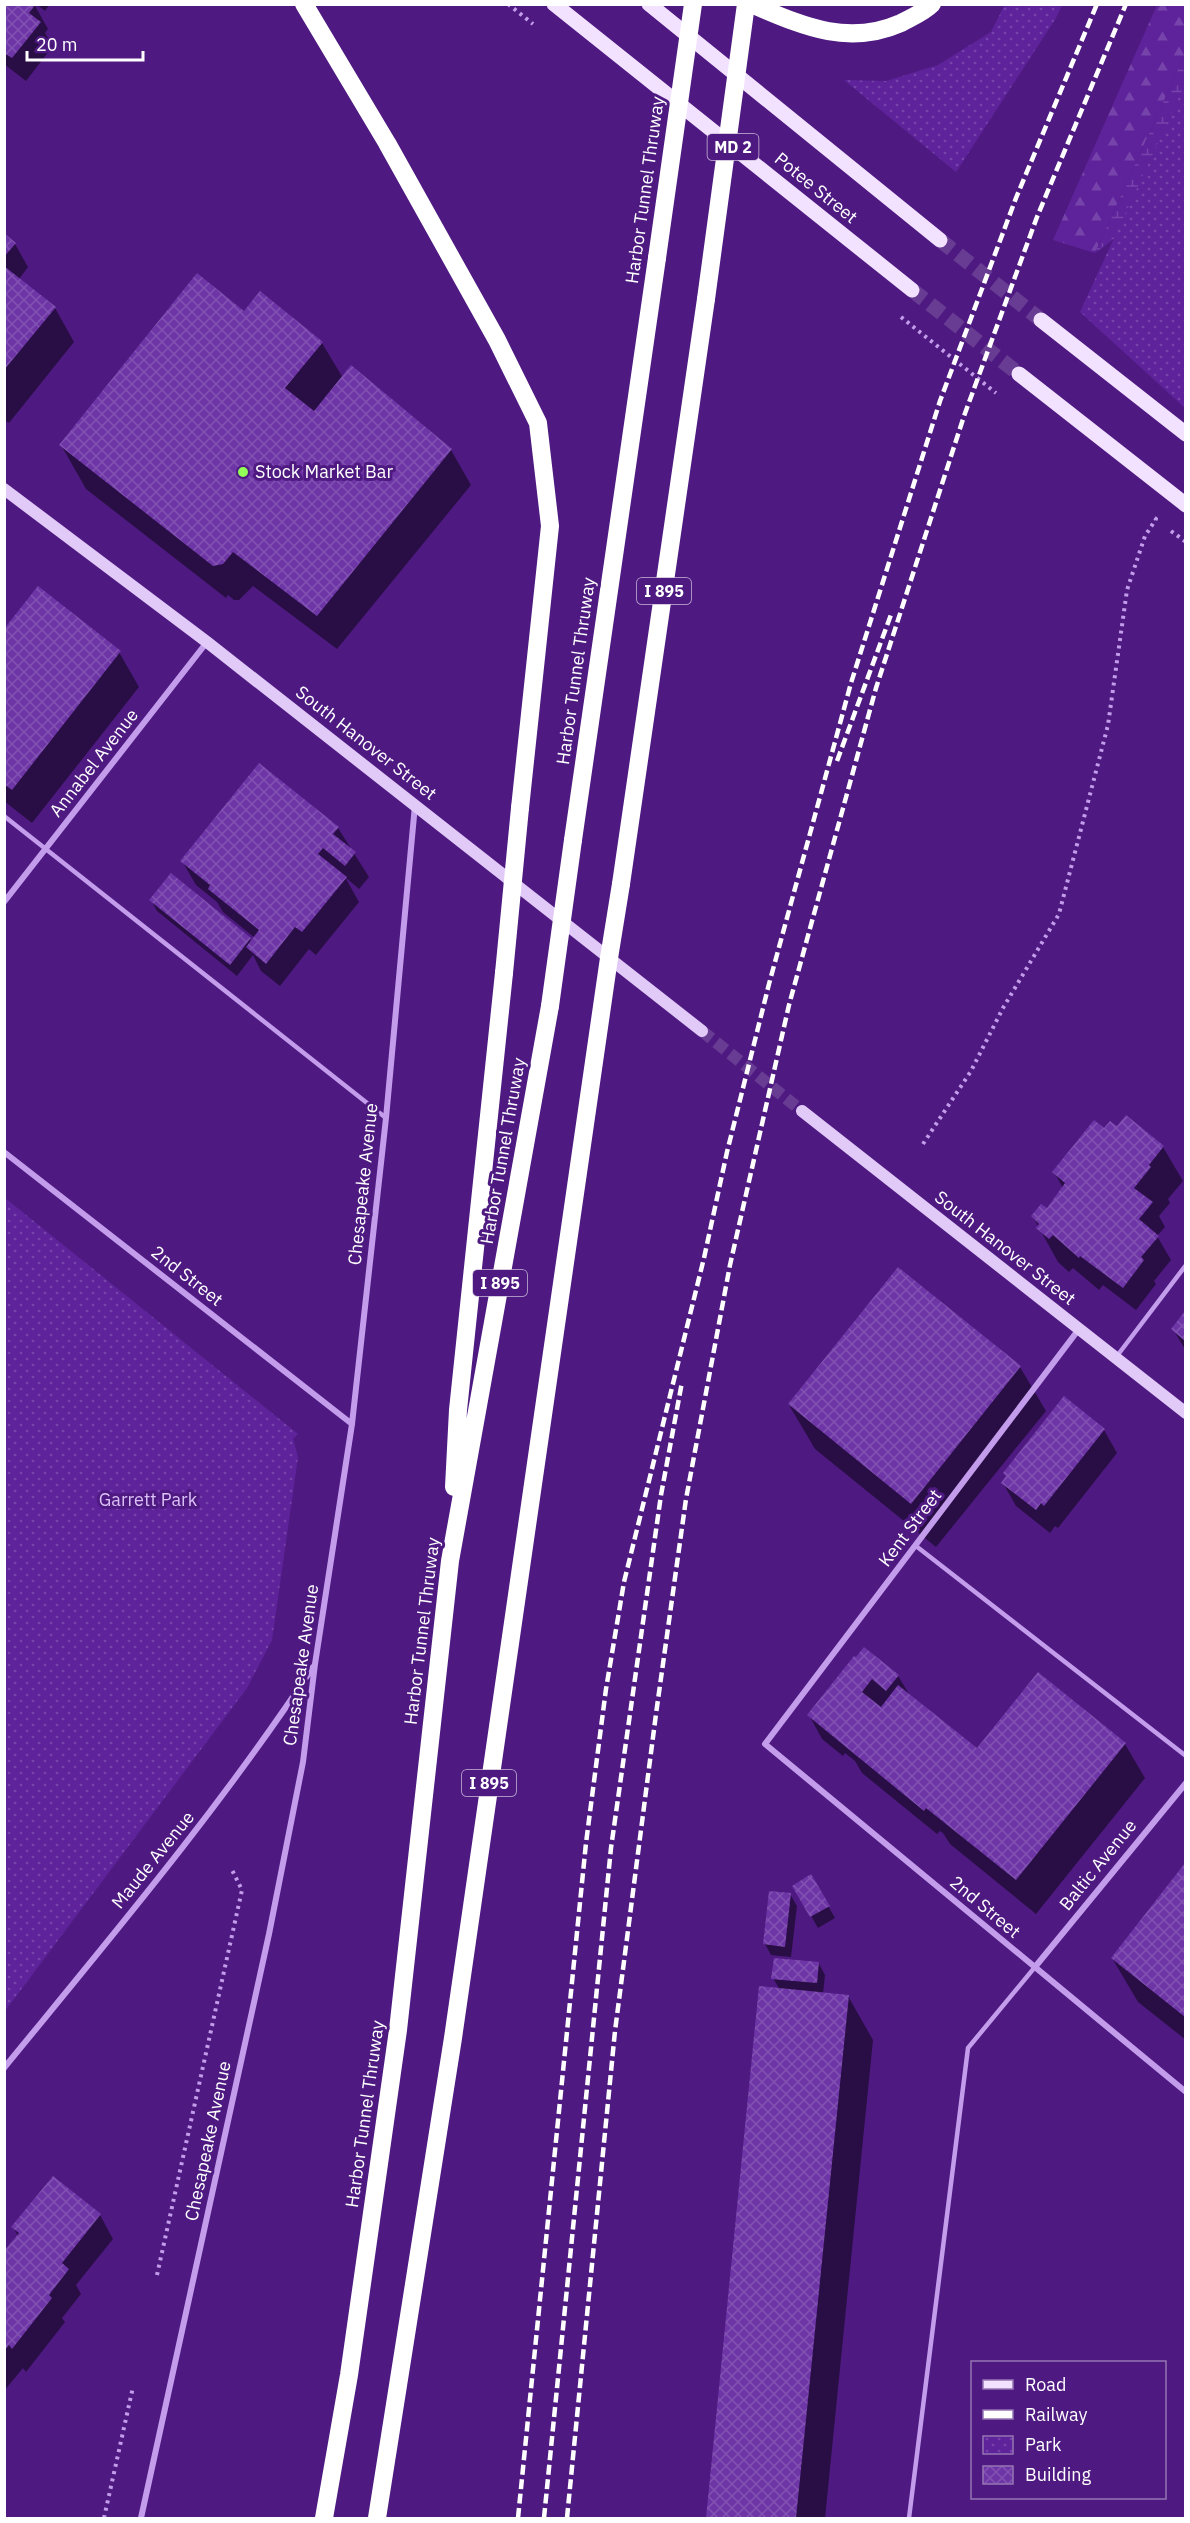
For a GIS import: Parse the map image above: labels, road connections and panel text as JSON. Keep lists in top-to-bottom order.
{
  "streets": {
    "highway": ["Harbor Tunnel Thruway", "I 895"],
    "main road": ["MD 2", "Potee Street", "South Hanover Street"],
    "street": [
      "Annabel Avenue",
      "Chesapeake Avenue",
      "2nd Street",
      "Kent Street",
      "Maude Avenue",
      "Baltic Avenue"
    ]
  },
  "crossings": [
    ["South Hanover Street", "Annabel Avenue"],
    ["South Hanover Street", "Chesapeake Avenue"],
    ["South Hanover Street", "Kent Street"],
    ["Chesapeake Avenue", "2nd Street"],
    ["Chesapeake Avenue", "Maude Avenue"],
    ["2nd Street", "Kent Street"],
    ["2nd Street", "Baltic Avenue"]
  ],
  "parks": ["Garrett Park"],
  "places": ["Stock Market Bar"],
  "legend": [
    "Road",
    "Railway",
    "Park",
    "Building"
  ],
  "scale_bar": "20 m"
}
